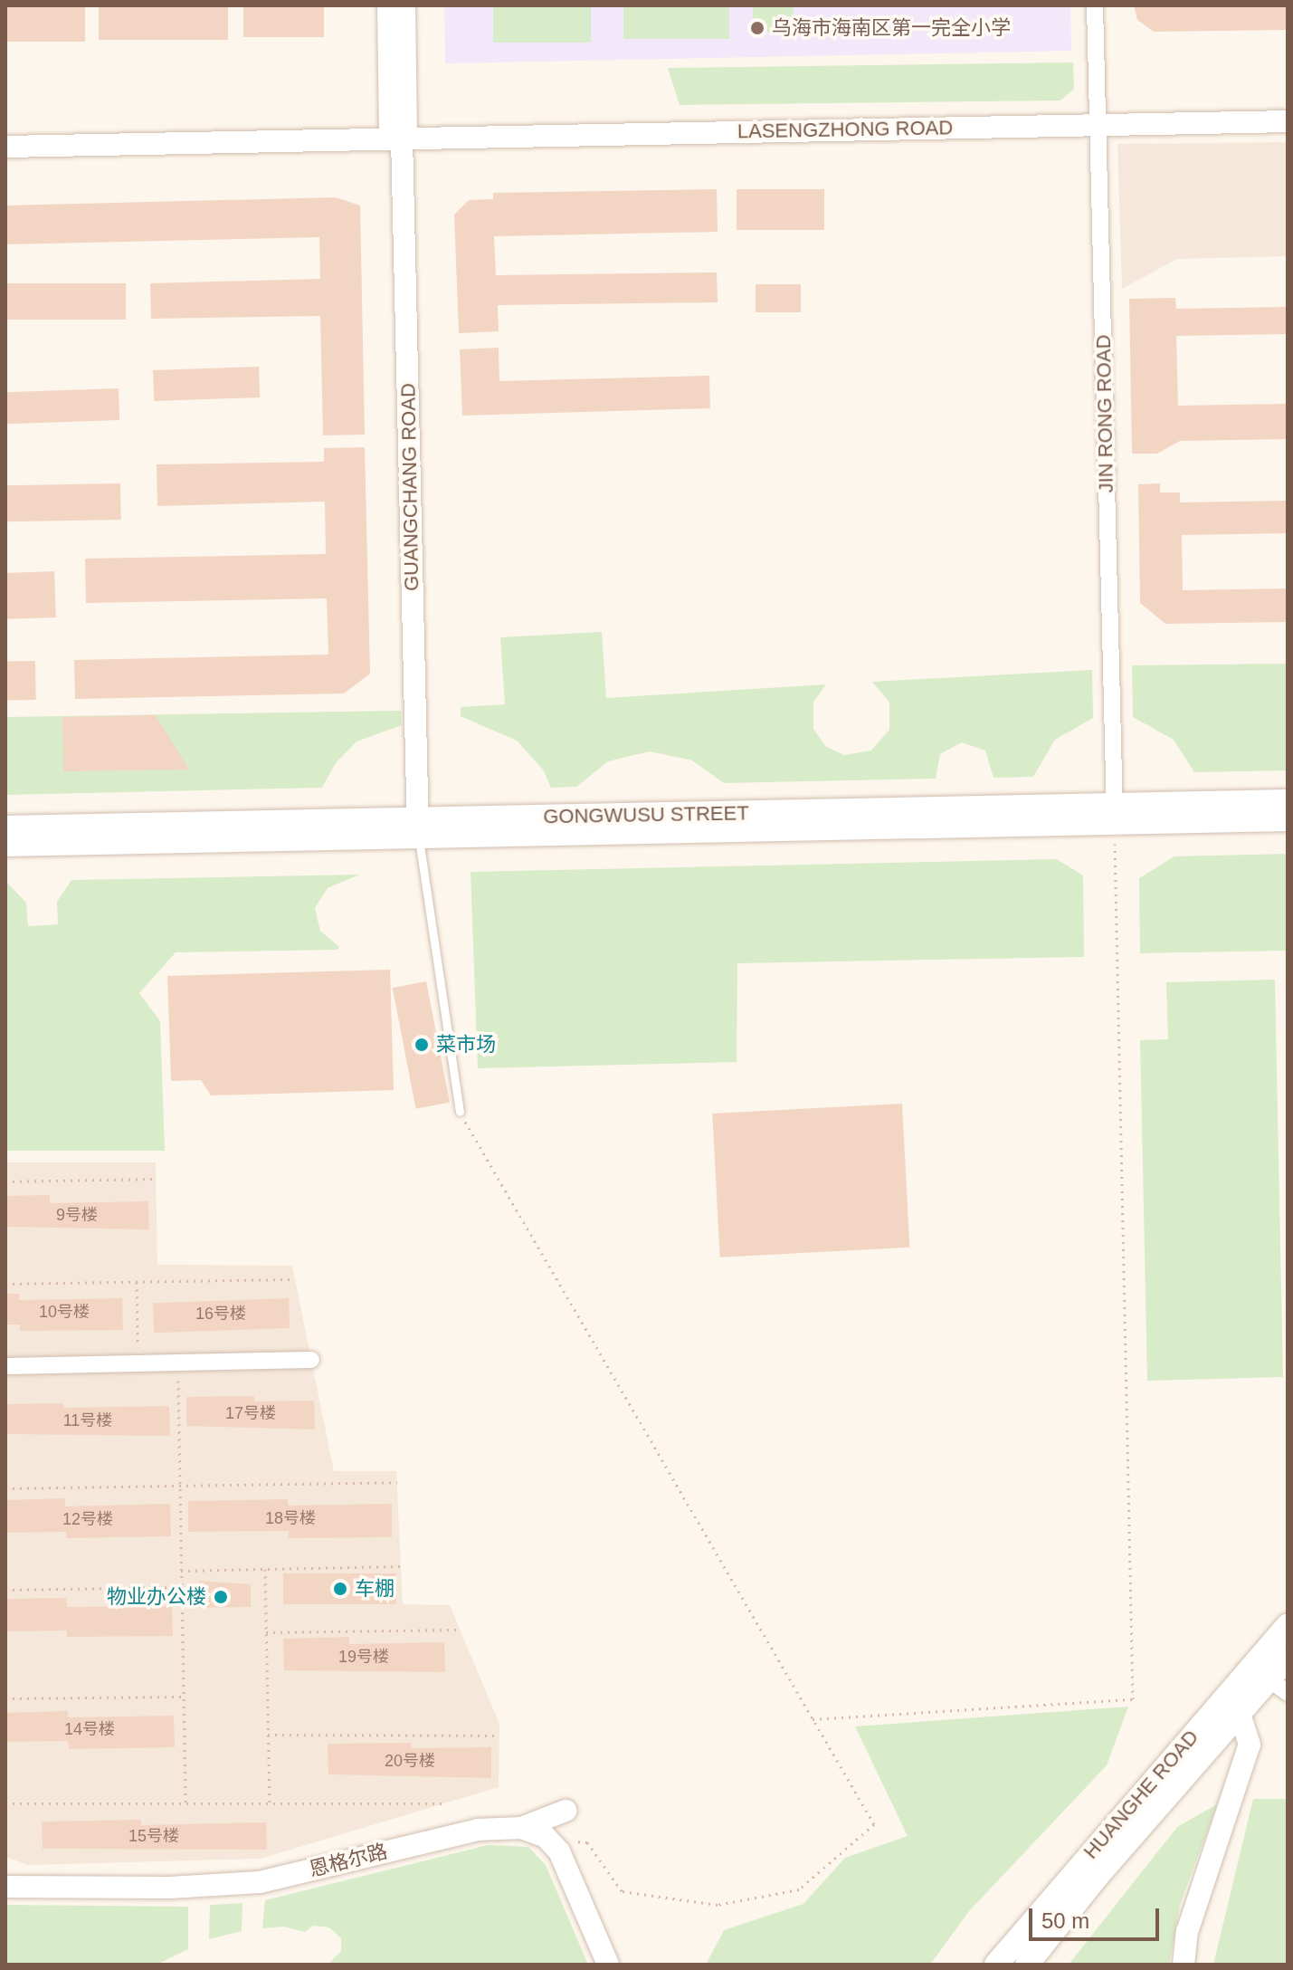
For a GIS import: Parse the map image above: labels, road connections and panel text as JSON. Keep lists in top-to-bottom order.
{
  "streets": {
    "main road": ["GONGWUSU STREET", "HUANGHE ROAD"],
    "street": [
      "LASENGZHONG ROAD",
      "JIN RONG ROAD",
      "GUANGCHANG ROAD",
      "恩格尔路"
    ]
  },
  "crossings": [
    ["LASENGZHONG ROAD", "JIN RONG ROAD"],
    ["LASENGZHONG ROAD", "GUANGCHANG ROAD"],
    ["JIN RONG ROAD", "GONGWUSU STREET"],
    ["GUANGCHANG ROAD", "GONGWUSU STREET"]
  ],
  "places": [
    "乌海市海南区第一完全小学",
    "菜市场",
    "车棚",
    "物业办公楼"
  ],
  "house_numbers": [
    "9号楼",
    "10号楼",
    "16号楼",
    "17号楼",
    "11号楼",
    "18号楼",
    "12号楼",
    "19号楼",
    "14号楼",
    "20号楼",
    "15号楼"
  ],
  "scale_bar": "50 m"
}
